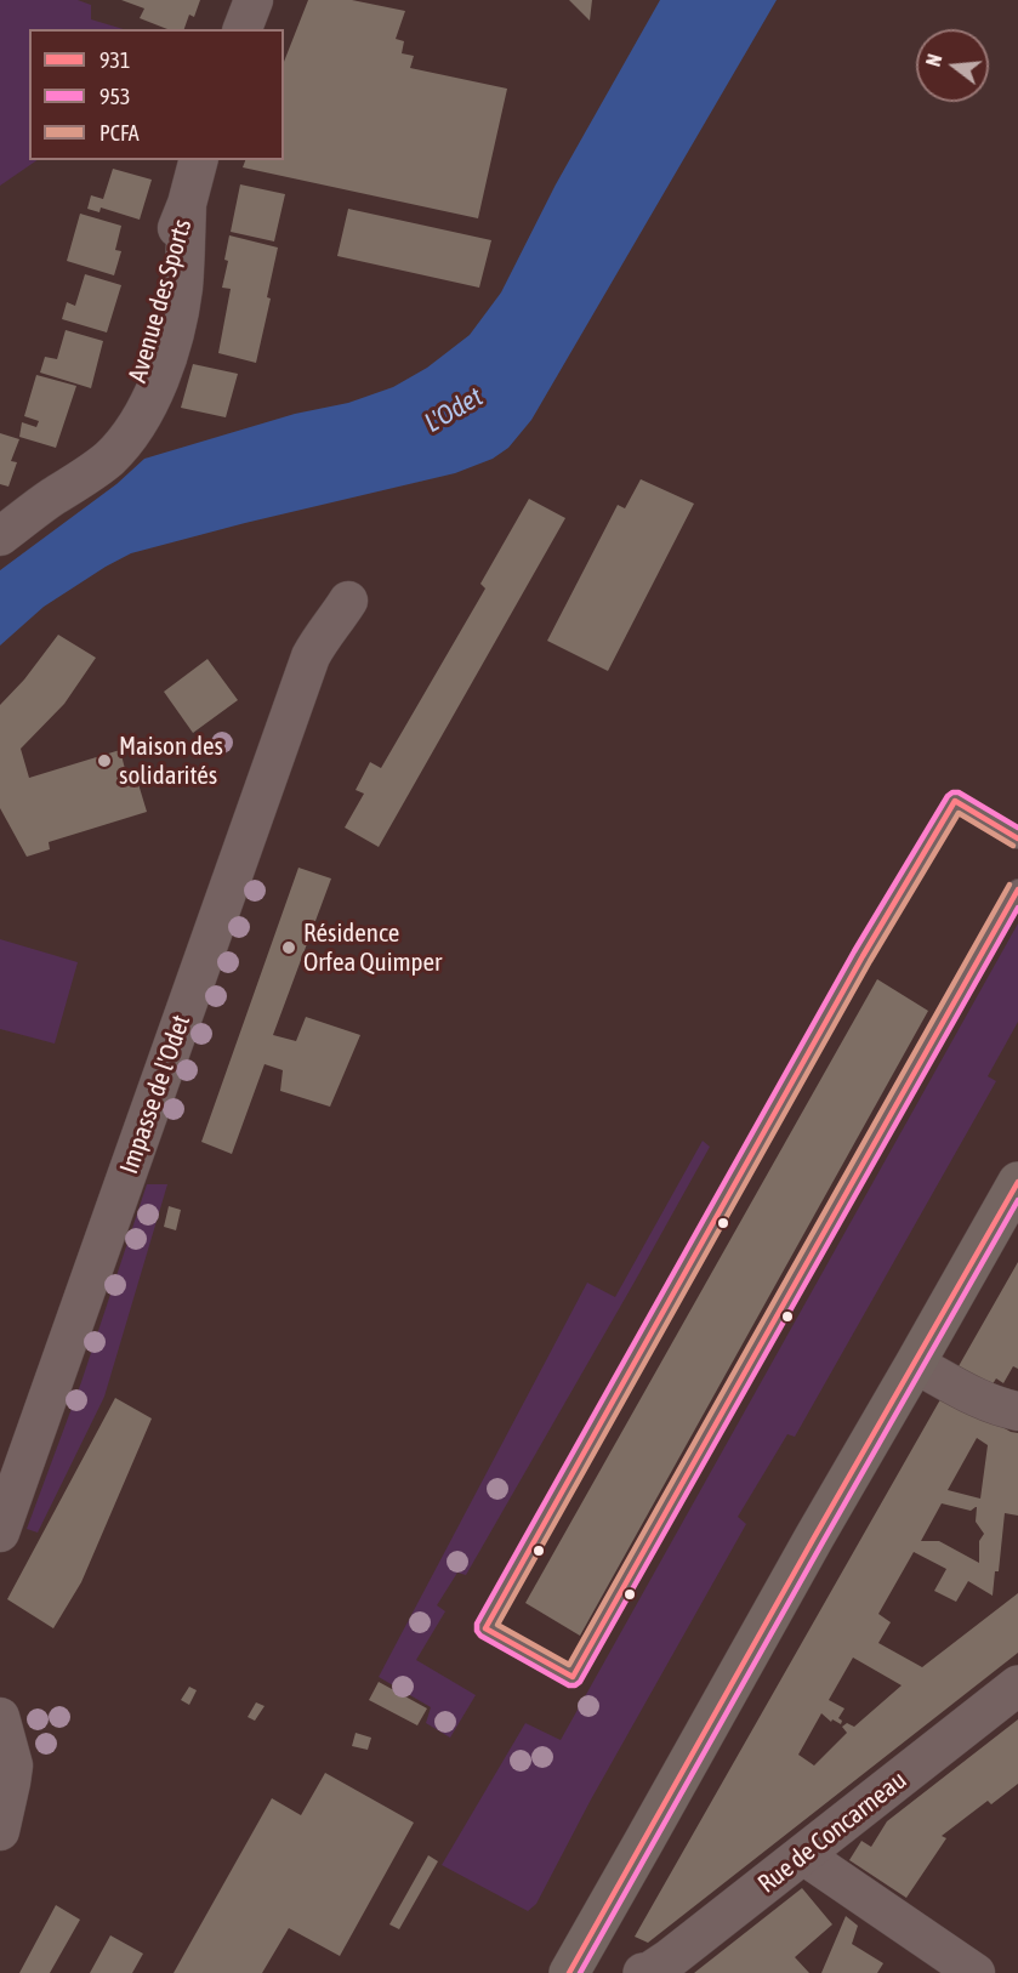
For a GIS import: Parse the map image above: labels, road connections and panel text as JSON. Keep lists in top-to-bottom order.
{
  "streets": {
    "street": ["Avenue des Sports", "Impasse de l'Odet", "Rue de Concarneau"]
  },
  "water": ["L'Odet"],
  "places": ["Maison des solidarités", "Résidence Orfea Quimper"],
  "lines": ["transit line 953", "transit line 931", "transit line PCFA"],
  "legend": ["931", "953", "PCFA"],
  "north": "left"
}
